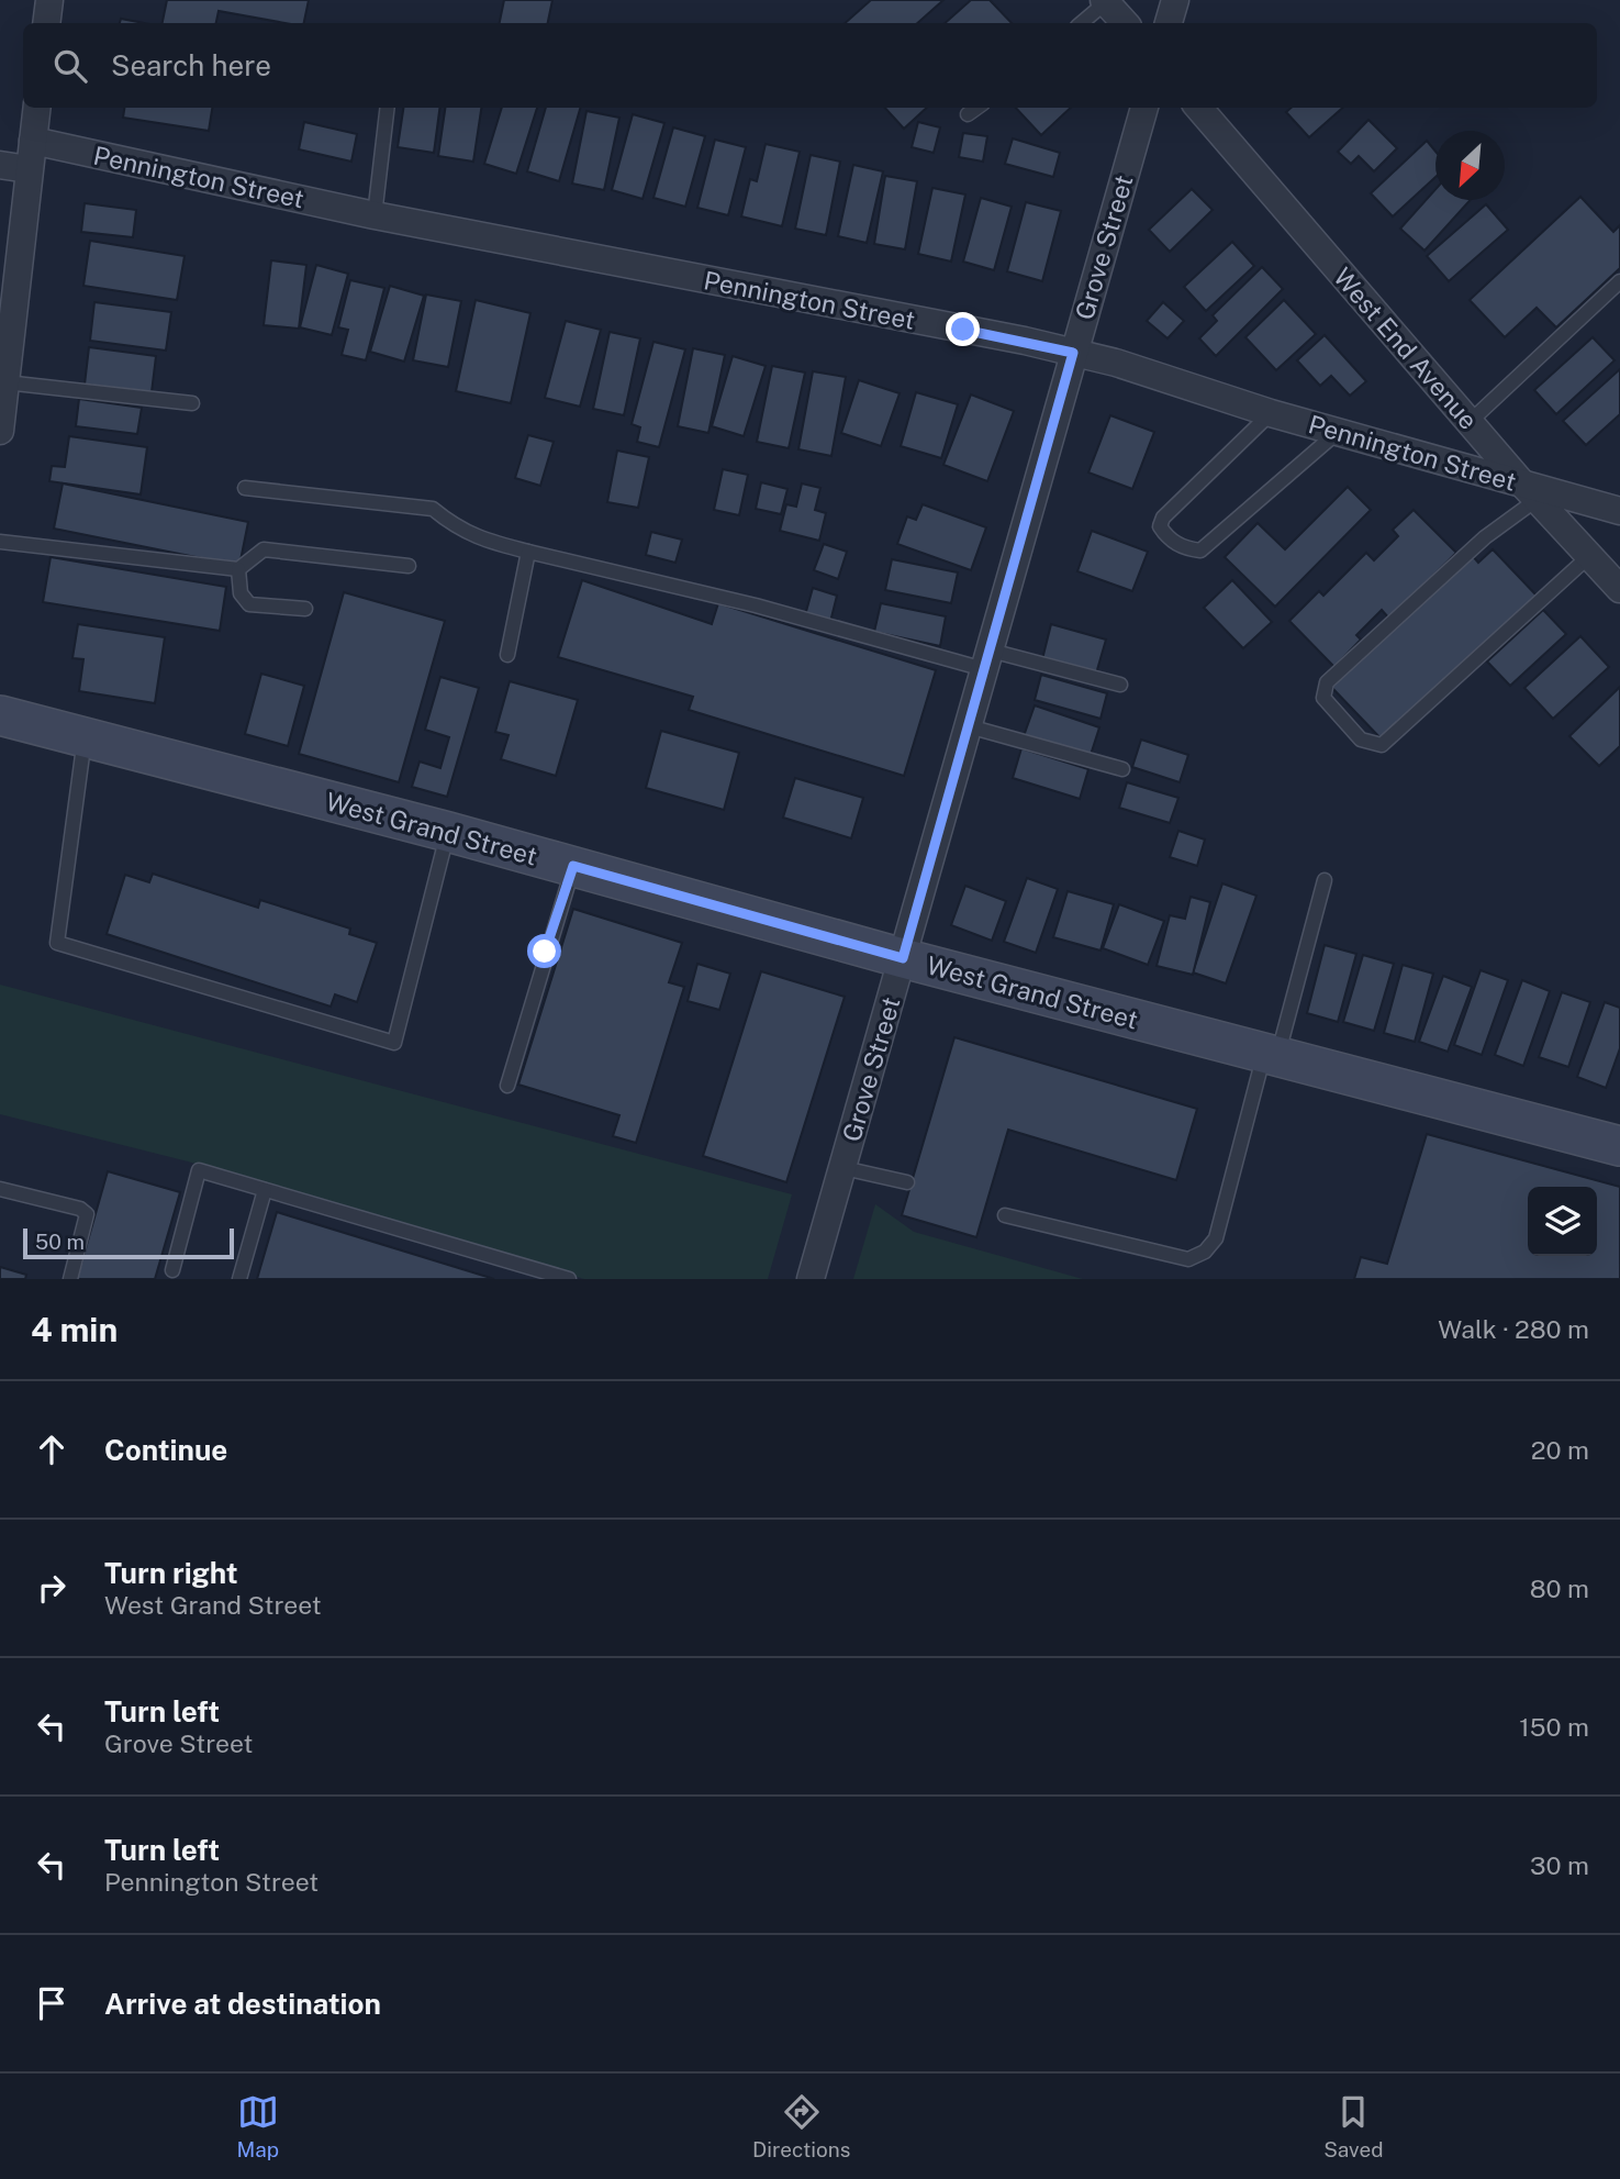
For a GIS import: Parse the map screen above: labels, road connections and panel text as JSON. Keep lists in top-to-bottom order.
{
  "streets": {
    "street": [
      "Pennington Street",
      "Grove Street",
      "West End Avenue",
      "West Grand Street"
    ]
  },
  "crossings": [
    ["Pennington Street", "Grove Street"],
    ["Pennington Street", "West End Avenue"],
    ["Grove Street", "West Grand Street"]
  ],
  "scale_bar": "50 m",
  "north": "bottom left",
  "page": {
    "search": "Search here",
    "scale": "50 m",
    "heading": ["4 min", "Walk · 280 m"],
    "list": [
      ["Continue", "20 m"],
      ["Turn right", "West Grand Street", "80 m"],
      ["Turn left", "Grove Street", "150 m"],
      ["Turn left", "Pennington Street", "30 m"],
      "Arrive at destination"
    ],
    "nav": ["Map", "Directions", "Saved"]
  }
}
